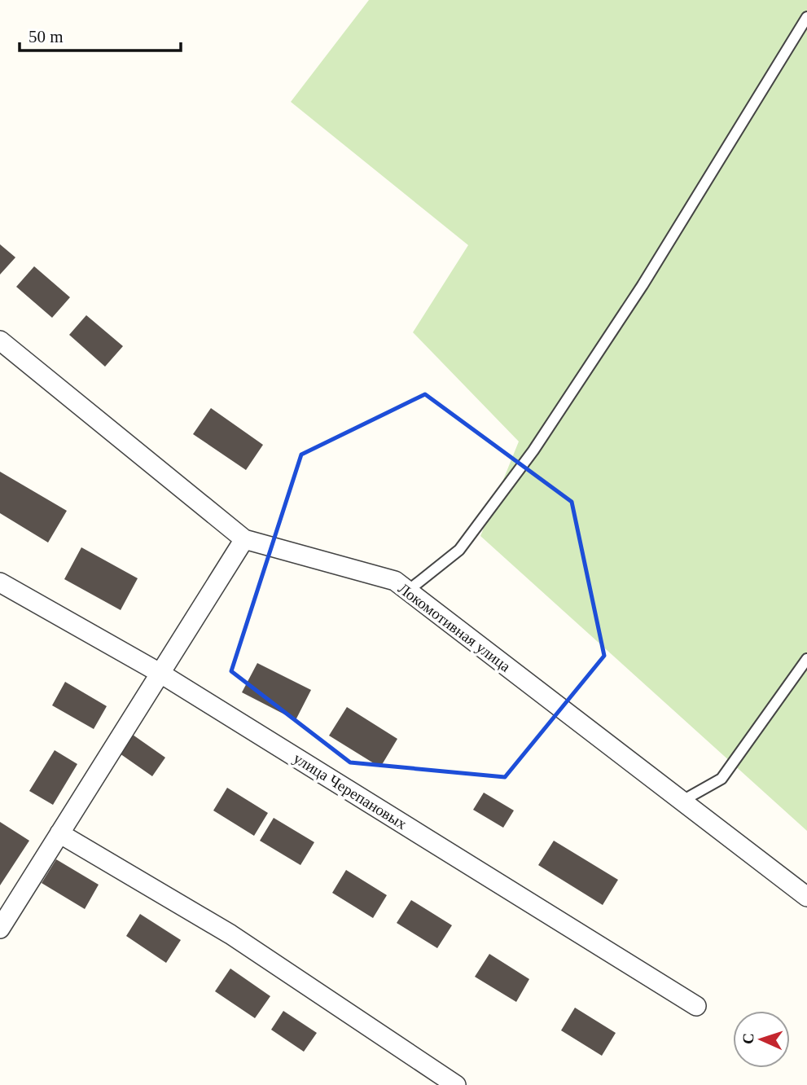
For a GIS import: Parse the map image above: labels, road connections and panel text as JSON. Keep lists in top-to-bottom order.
{
  "streets": {
    "street": ["Локомотивная улица", "улица Черепановых"]
  },
  "scale_bar": "50 m",
  "north": "left"
}
